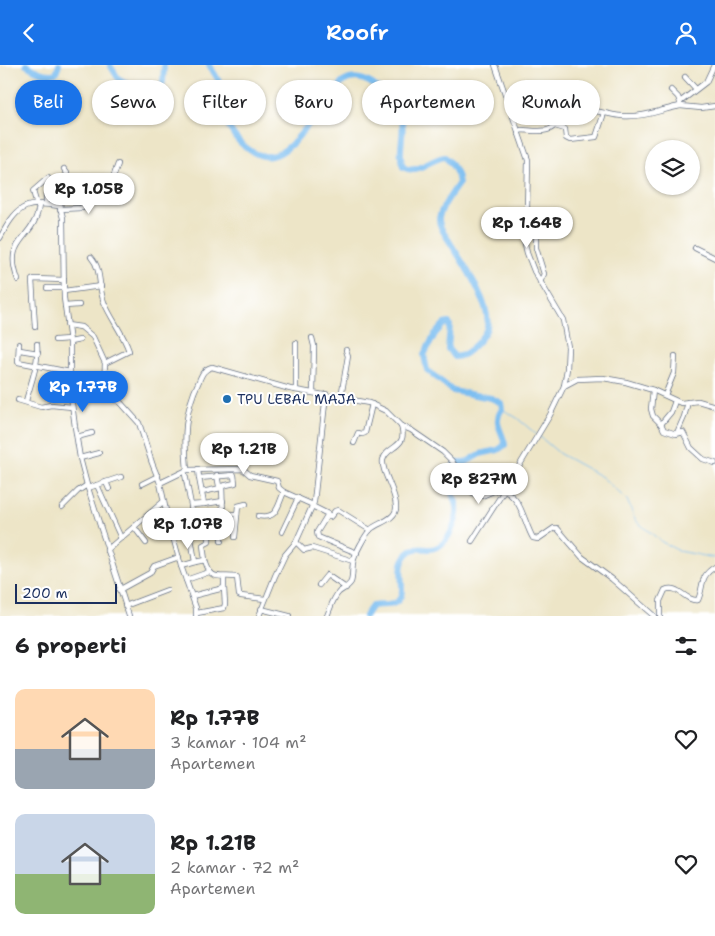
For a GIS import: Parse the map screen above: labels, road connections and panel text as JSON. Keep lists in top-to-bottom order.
{
  "places": ["TPU LEBAL MAJA"],
  "scale_bar": "200 m",
  "page": {
    "header": "Roofr",
    "chip": [
      "Beli",
      "Sewa",
      "Filter",
      "Baru",
      "Apartemen",
      "Rumah"
    ],
    "price": [
      "Rp 1.05B",
      "Rp 1.64B",
      "Rp 1.77B",
      "Rp 1.21B",
      "Rp 827M",
      "Rp 1.07B"
    ],
    "scale": "200 m",
    "heading": "6 properti",
    "list": [
      {
        "name": "Rp 1.77B",
        "note": "3 kamar · 104 m² · Apartemen"
      },
      {
        "name": "Rp 1.21B",
        "note": "2 kamar · 72 m² · Apartemen"
      }
    ]
  }
}
